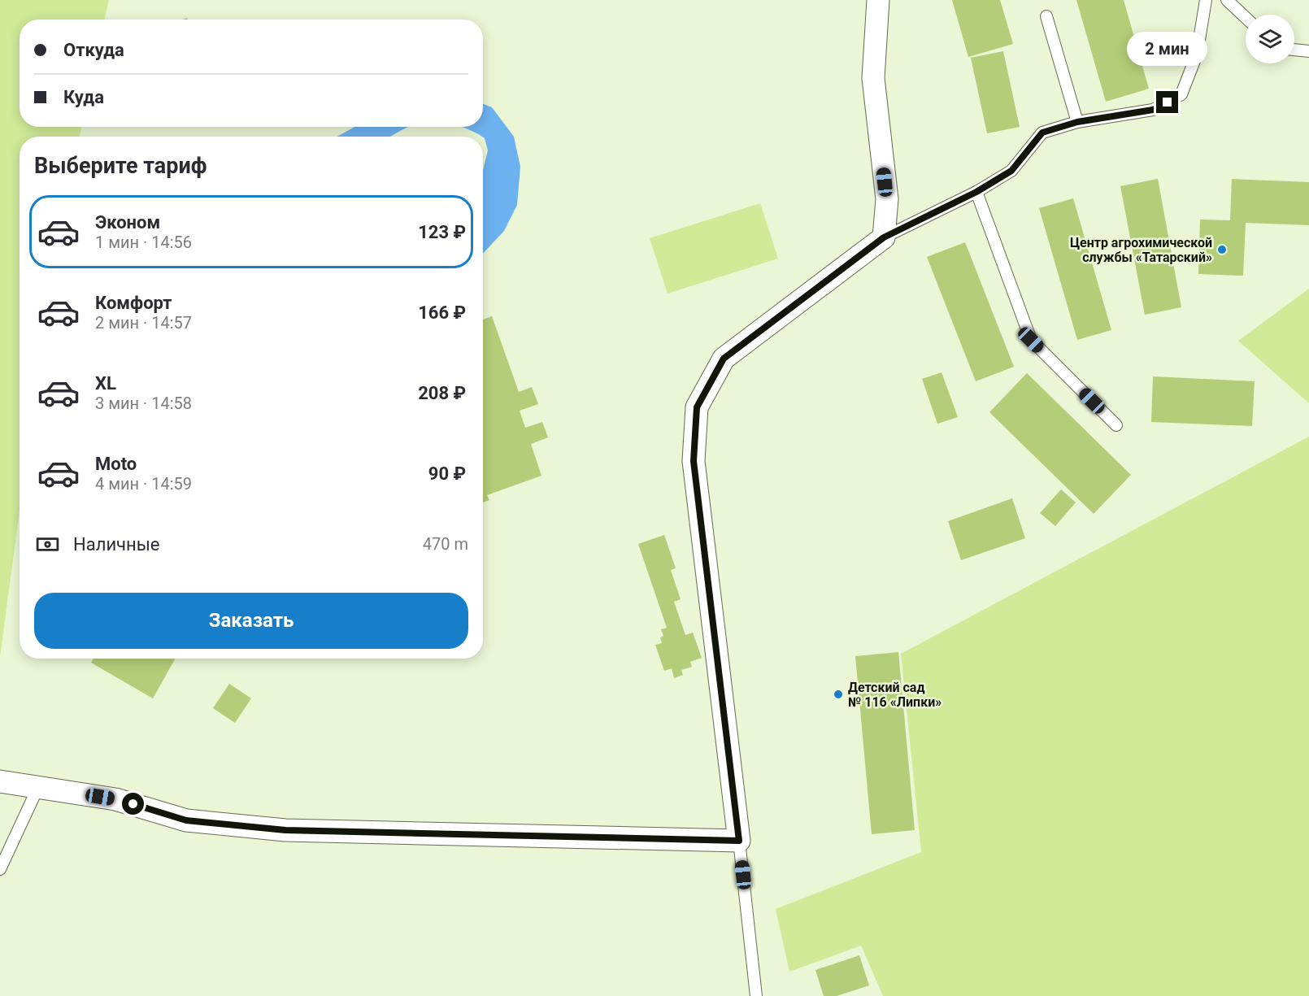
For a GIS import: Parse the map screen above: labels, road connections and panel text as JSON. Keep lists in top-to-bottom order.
{
  "places": ["Центр агрохимической службы «Татарский»", "Детский сад № 116 «Липки»"],
  "page": {
    "banner": ["Откуда", "Куда"],
    "bubble": "2 мин",
    "heading": "Выберите тариф",
    "list": [
      {
        "name": "Эконом",
        "note": "1 мин · 14:56",
        "value": "123 ₽"
      },
      {
        "name": "Комфорт",
        "note": "2 мин · 14:57",
        "value": "166 ₽"
      },
      {
        "name": "XL",
        "note": "3 мин · 14:58",
        "value": "208 ₽"
      },
      {
        "name": "Moto",
        "note": "4 мин · 14:59",
        "value": "90 ₽"
      }
    ],
    "pay": ["Наличные", "470 m"],
    "buttons": "Заказать"
  }
}
